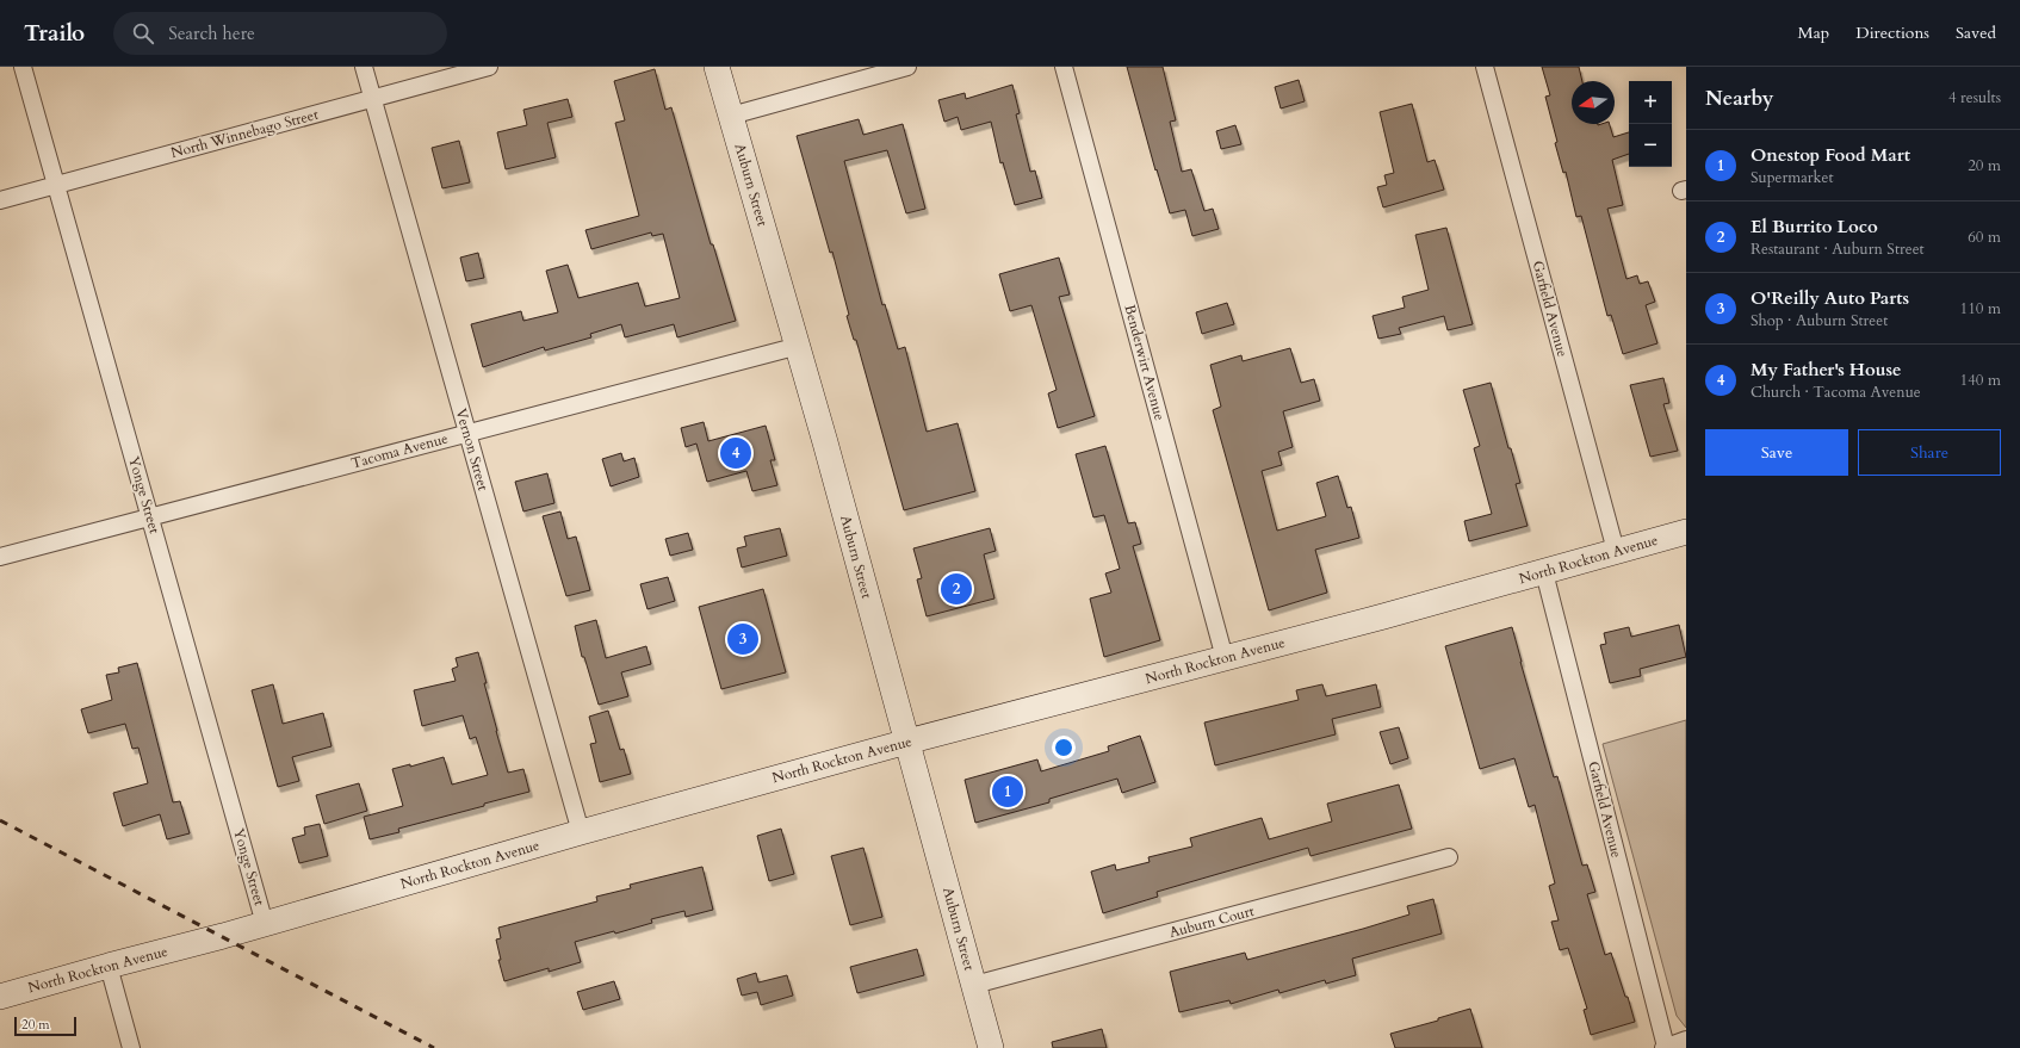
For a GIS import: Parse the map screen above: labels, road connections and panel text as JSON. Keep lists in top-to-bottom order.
{
  "streets": {
    "main road": ["Auburn Street", "North Rockton Avenue"],
    "street": [
      "North Winnebago Street",
      "Garfield Avenue",
      "Benderwirt Avenue",
      "Vernon Street",
      "Tacoma Avenue",
      "Yonge Street",
      "Auburn Court"
    ]
  },
  "crossings": [
    ["North Winnebago Street", "Vernon Street"],
    ["North Winnebago Street", "Yonge Street"],
    ["Auburn Street", "Tacoma Avenue"],
    ["Auburn Street", "North Rockton Avenue"],
    ["Auburn Street", "Auburn Court"],
    ["Garfield Avenue", "North Rockton Avenue"],
    ["Benderwirt Avenue", "North Rockton Avenue"],
    ["Vernon Street", "Tacoma Avenue"],
    ["Vernon Street", "North Rockton Avenue"],
    ["Tacoma Avenue", "Yonge Street"],
    ["Yonge Street", "North Rockton Avenue"]
  ],
  "scale_bar": "20 m",
  "north": "left",
  "page": {
    "header": "Trailo",
    "search": "Search here",
    "nav": ["Map", "Directions", "Saved"],
    "heading": ["Nearby", "4 results"],
    "map_buttons": ["+", "−"],
    "list": [
      {
        "mark": "1",
        "name": "Onestop Food Mart",
        "note": "Supermarket",
        "value": "20 m"
      },
      {
        "mark": "2",
        "name": "El Burrito Loco",
        "note": "Restaurant · Auburn Street",
        "value": "60 m"
      },
      {
        "mark": "3",
        "name": "O'Reilly Auto Parts",
        "note": "Shop · Auburn Street",
        "value": "110 m"
      },
      {
        "mark": "4",
        "name": "My Father's House",
        "note": "Church · Tacoma Avenue",
        "value": "140 m"
      }
    ],
    "buttons": ["Save", "Share"],
    "pins": [
      "4",
      "2",
      "3",
      "1"
    ],
    "scale": "20 m"
  }
}
